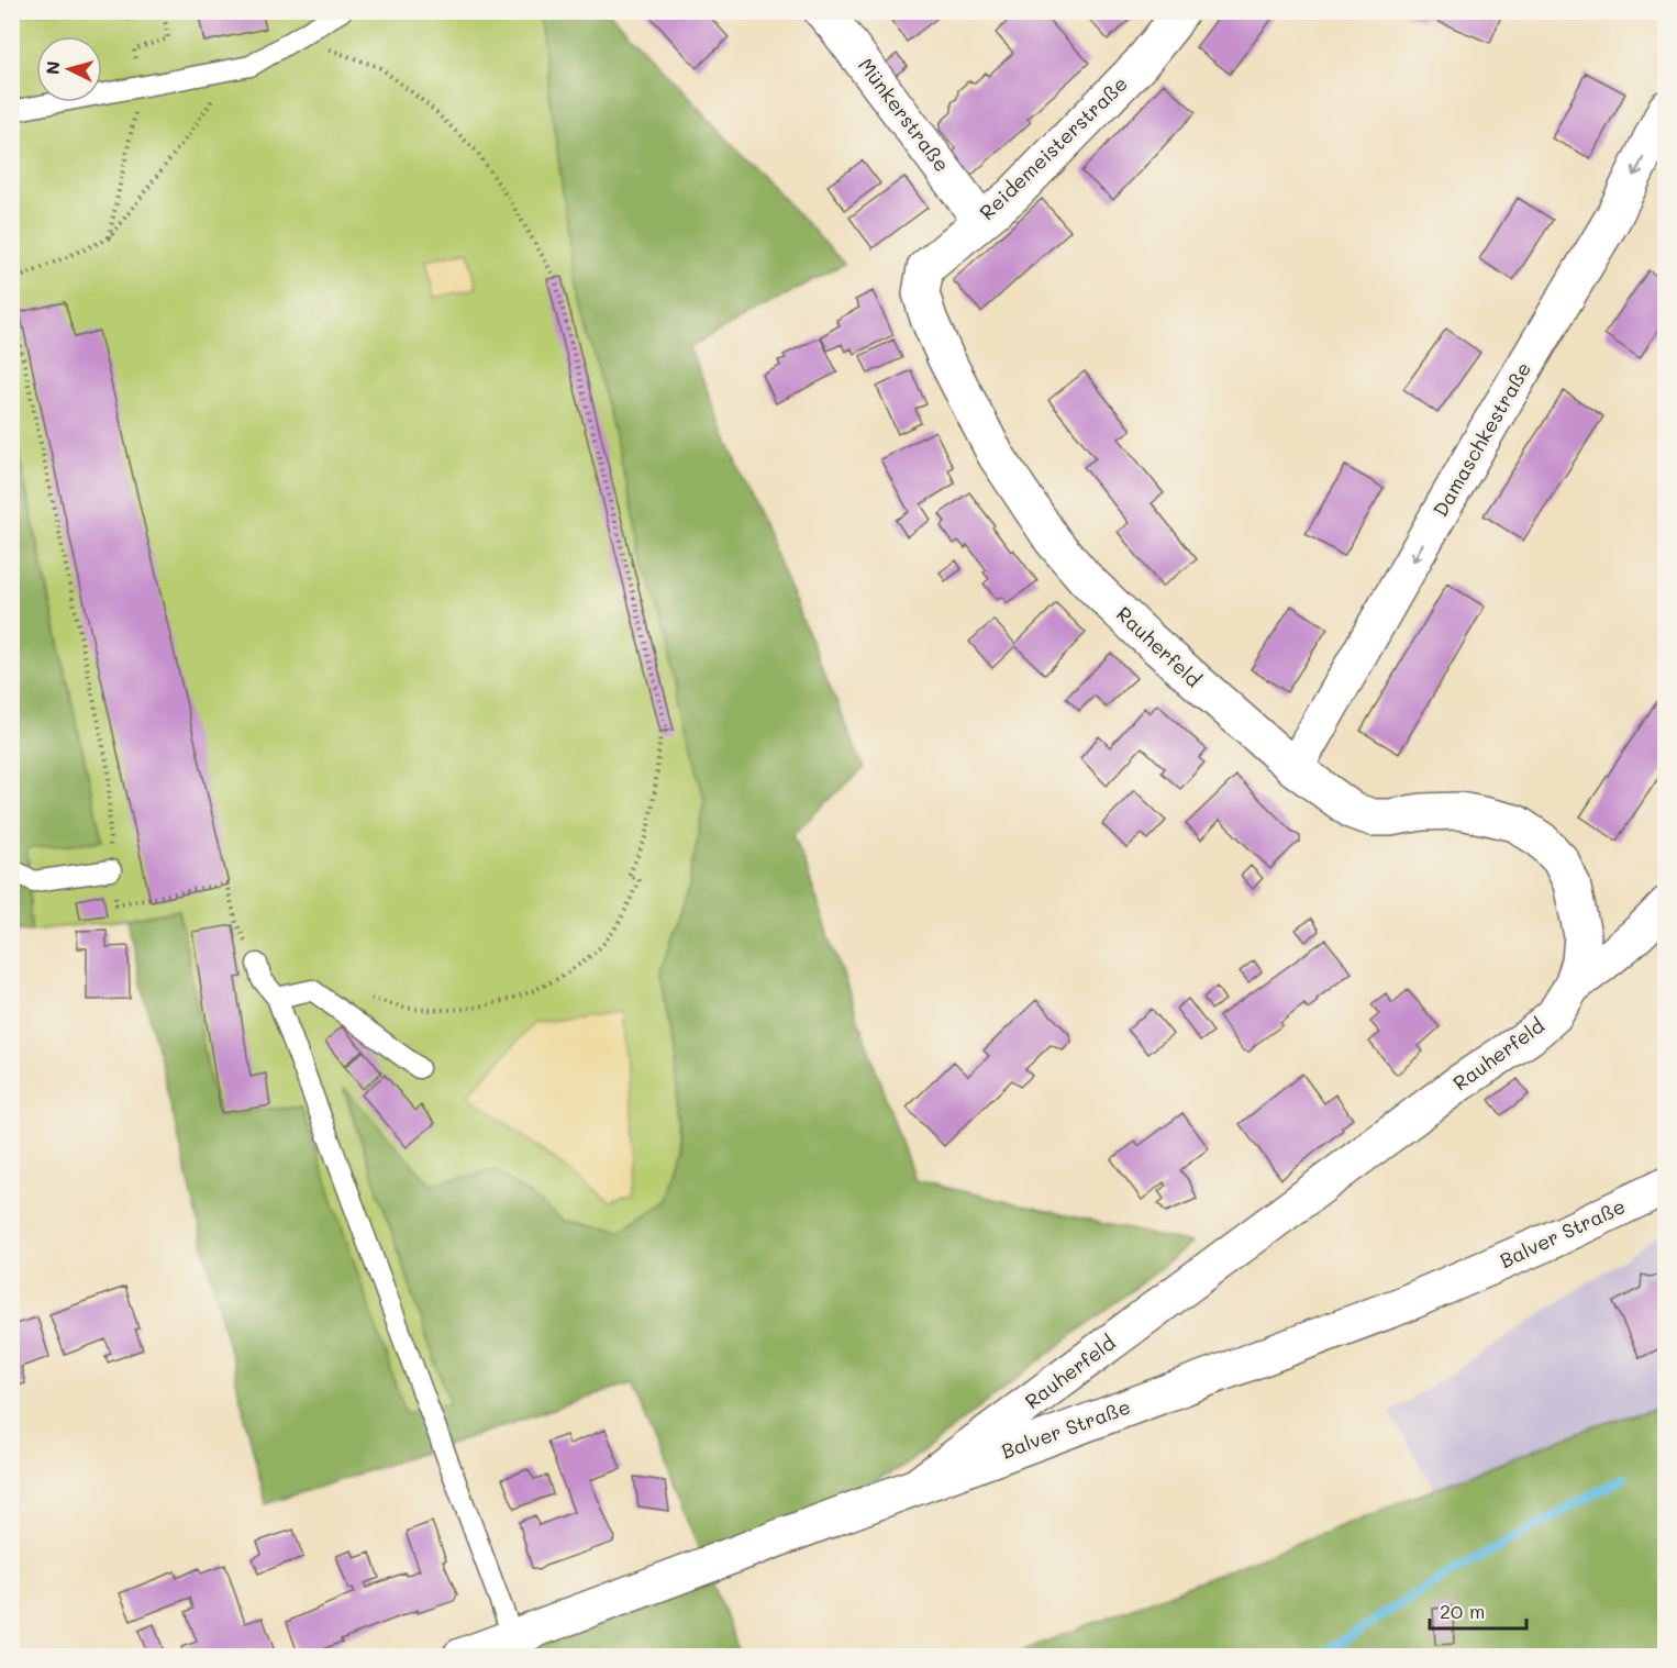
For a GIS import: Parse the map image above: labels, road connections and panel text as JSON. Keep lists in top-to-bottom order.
{
  "streets": {
    "street": [
      "Münkerstraße",
      "Reidemeisterstraße",
      "Damaschkestraße",
      "Rauherfeld",
      "Balver Straße"
    ]
  },
  "crossings": [
    ["Münkerstraße", "Reidemeisterstraße"],
    ["Reidemeisterstraße", "Rauherfeld"],
    ["Damaschkestraße", "Rauherfeld"],
    ["Rauherfeld", "Balver Straße"]
  ],
  "one_way": ["Damaschkestraße"],
  "scale_bar": "20 m",
  "north": "left"
}
